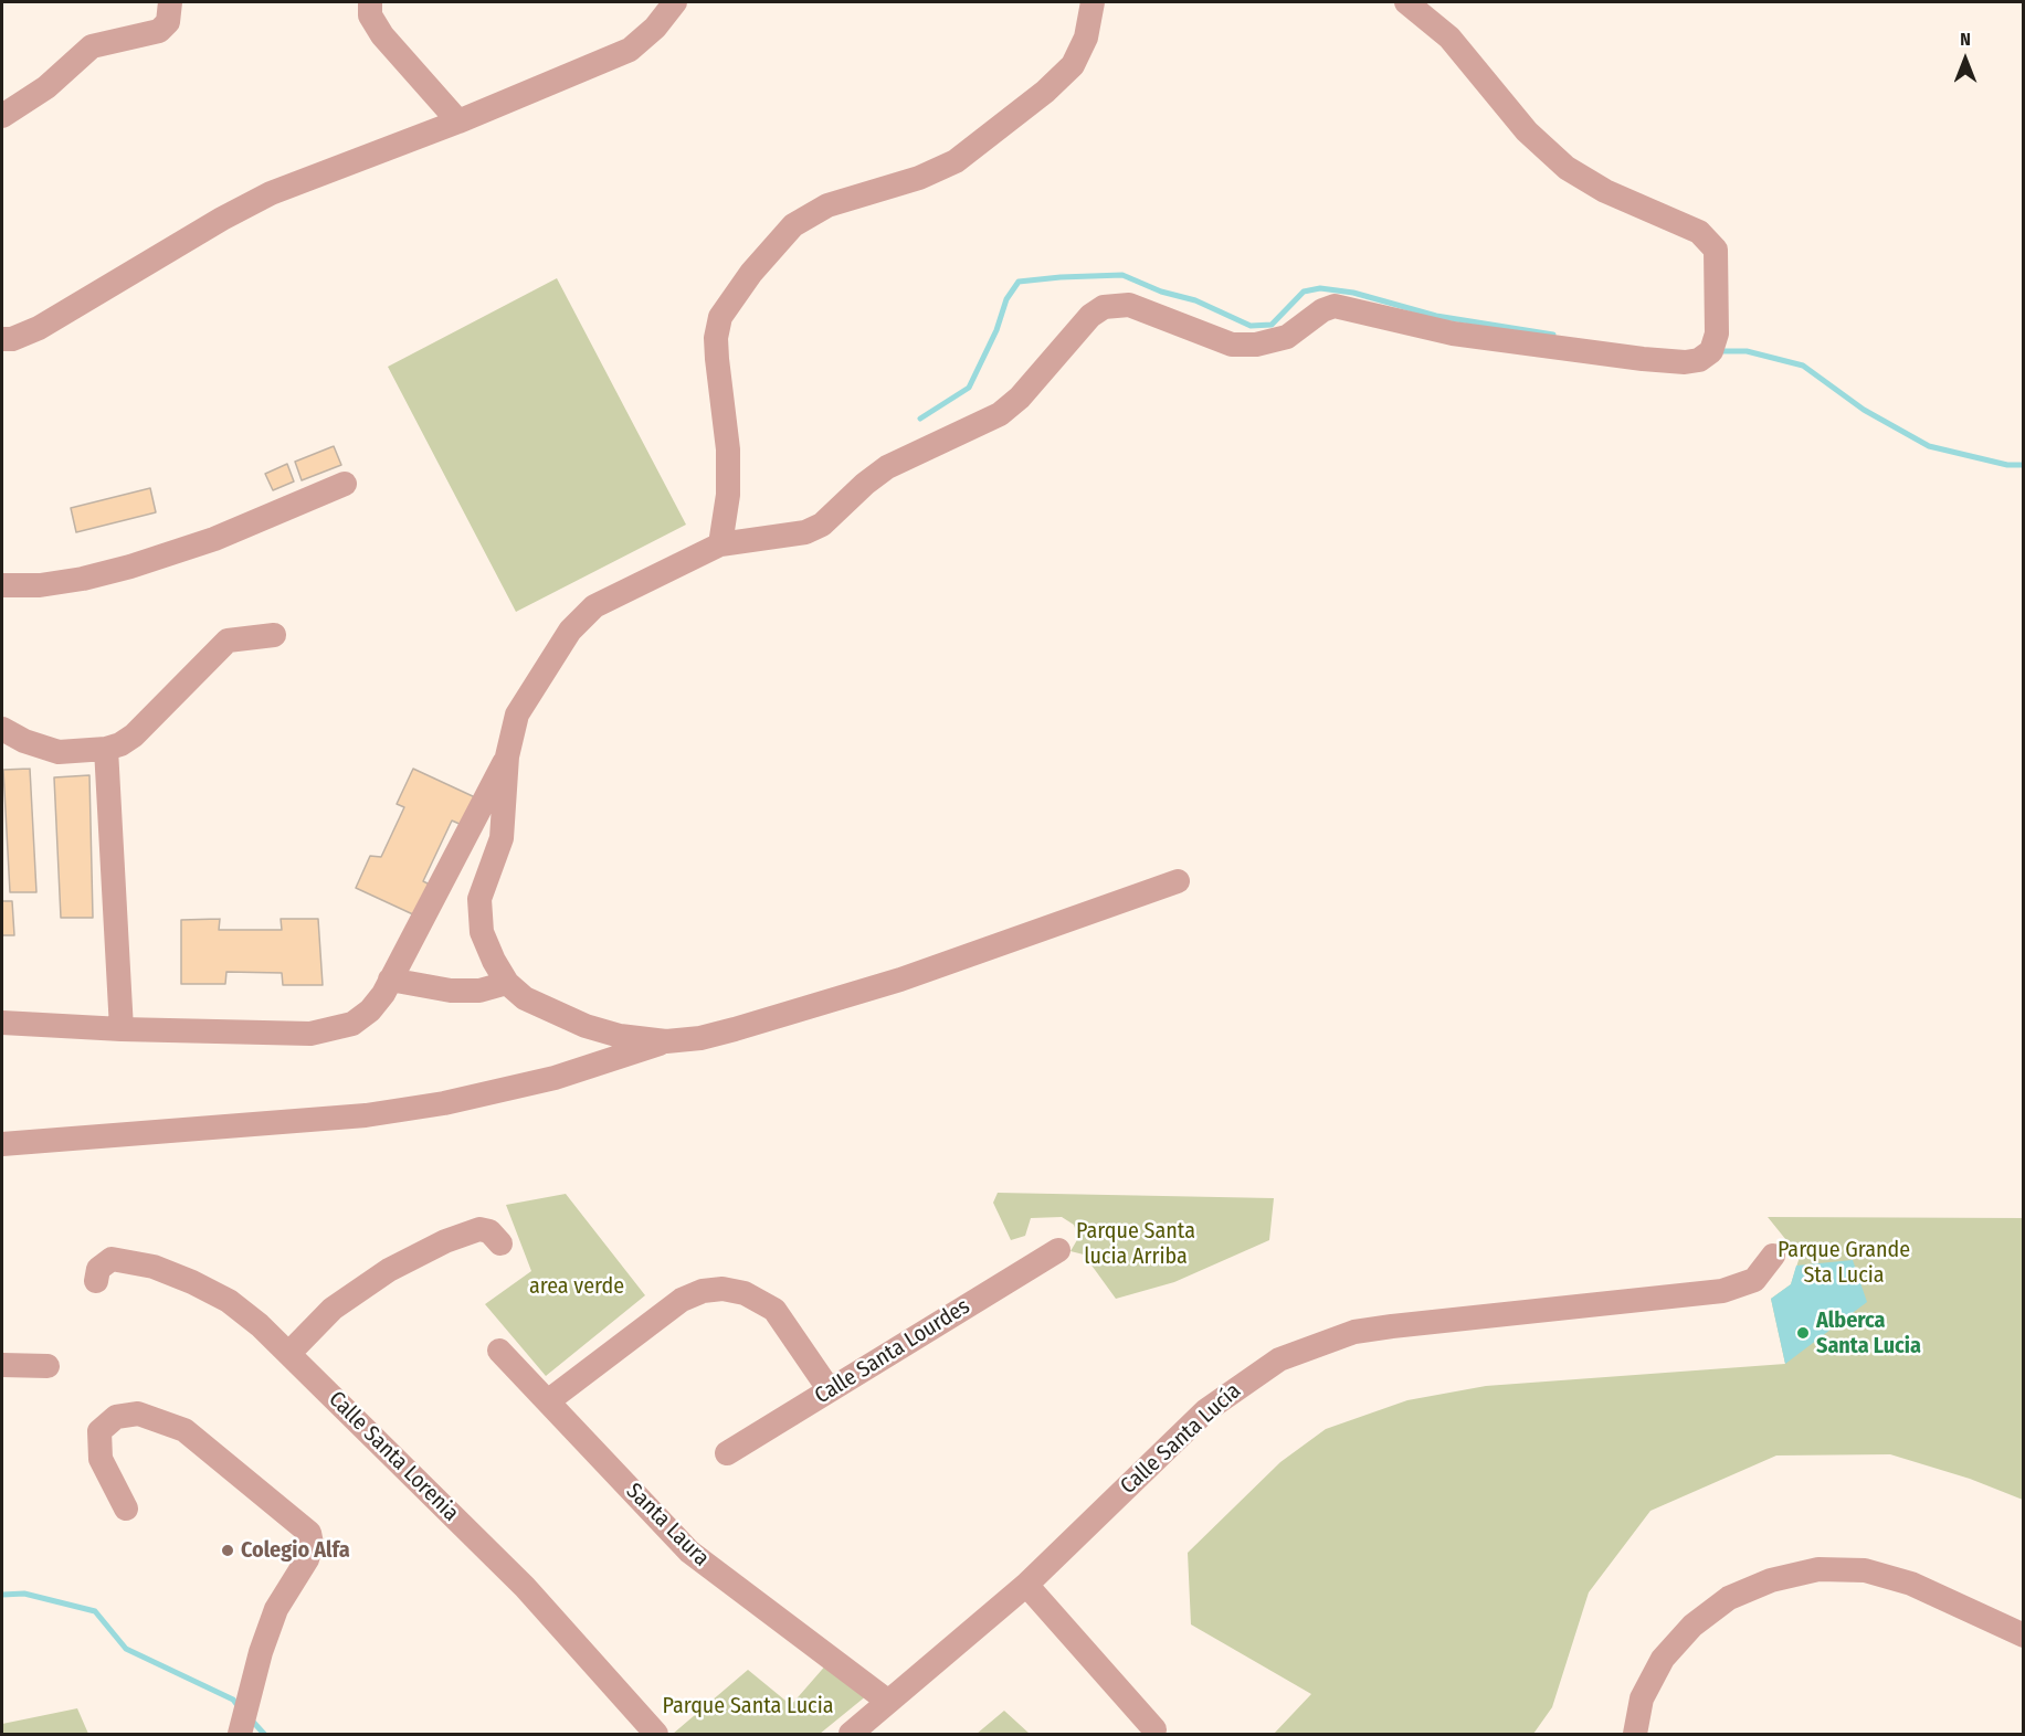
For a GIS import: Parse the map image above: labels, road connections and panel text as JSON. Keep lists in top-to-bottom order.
{
  "streets": {
    "street": [
      "Calle Santa Lourdes",
      "Calle Santa Lucía",
      "Calle Santa Lorenia",
      "Santa Laura"
    ]
  },
  "crossings": [
    ["Calle Santa Lucía", "Santa Laura"]
  ],
  "parks": [
    "Parque Santa lucia Arriba",
    "Parque Grande Sta Lucia",
    "area verde",
    "Parque Santa Lucia"
  ],
  "places": ["Alberca Santa Lucia", "Colegio Alfa"],
  "north": "top"
}
